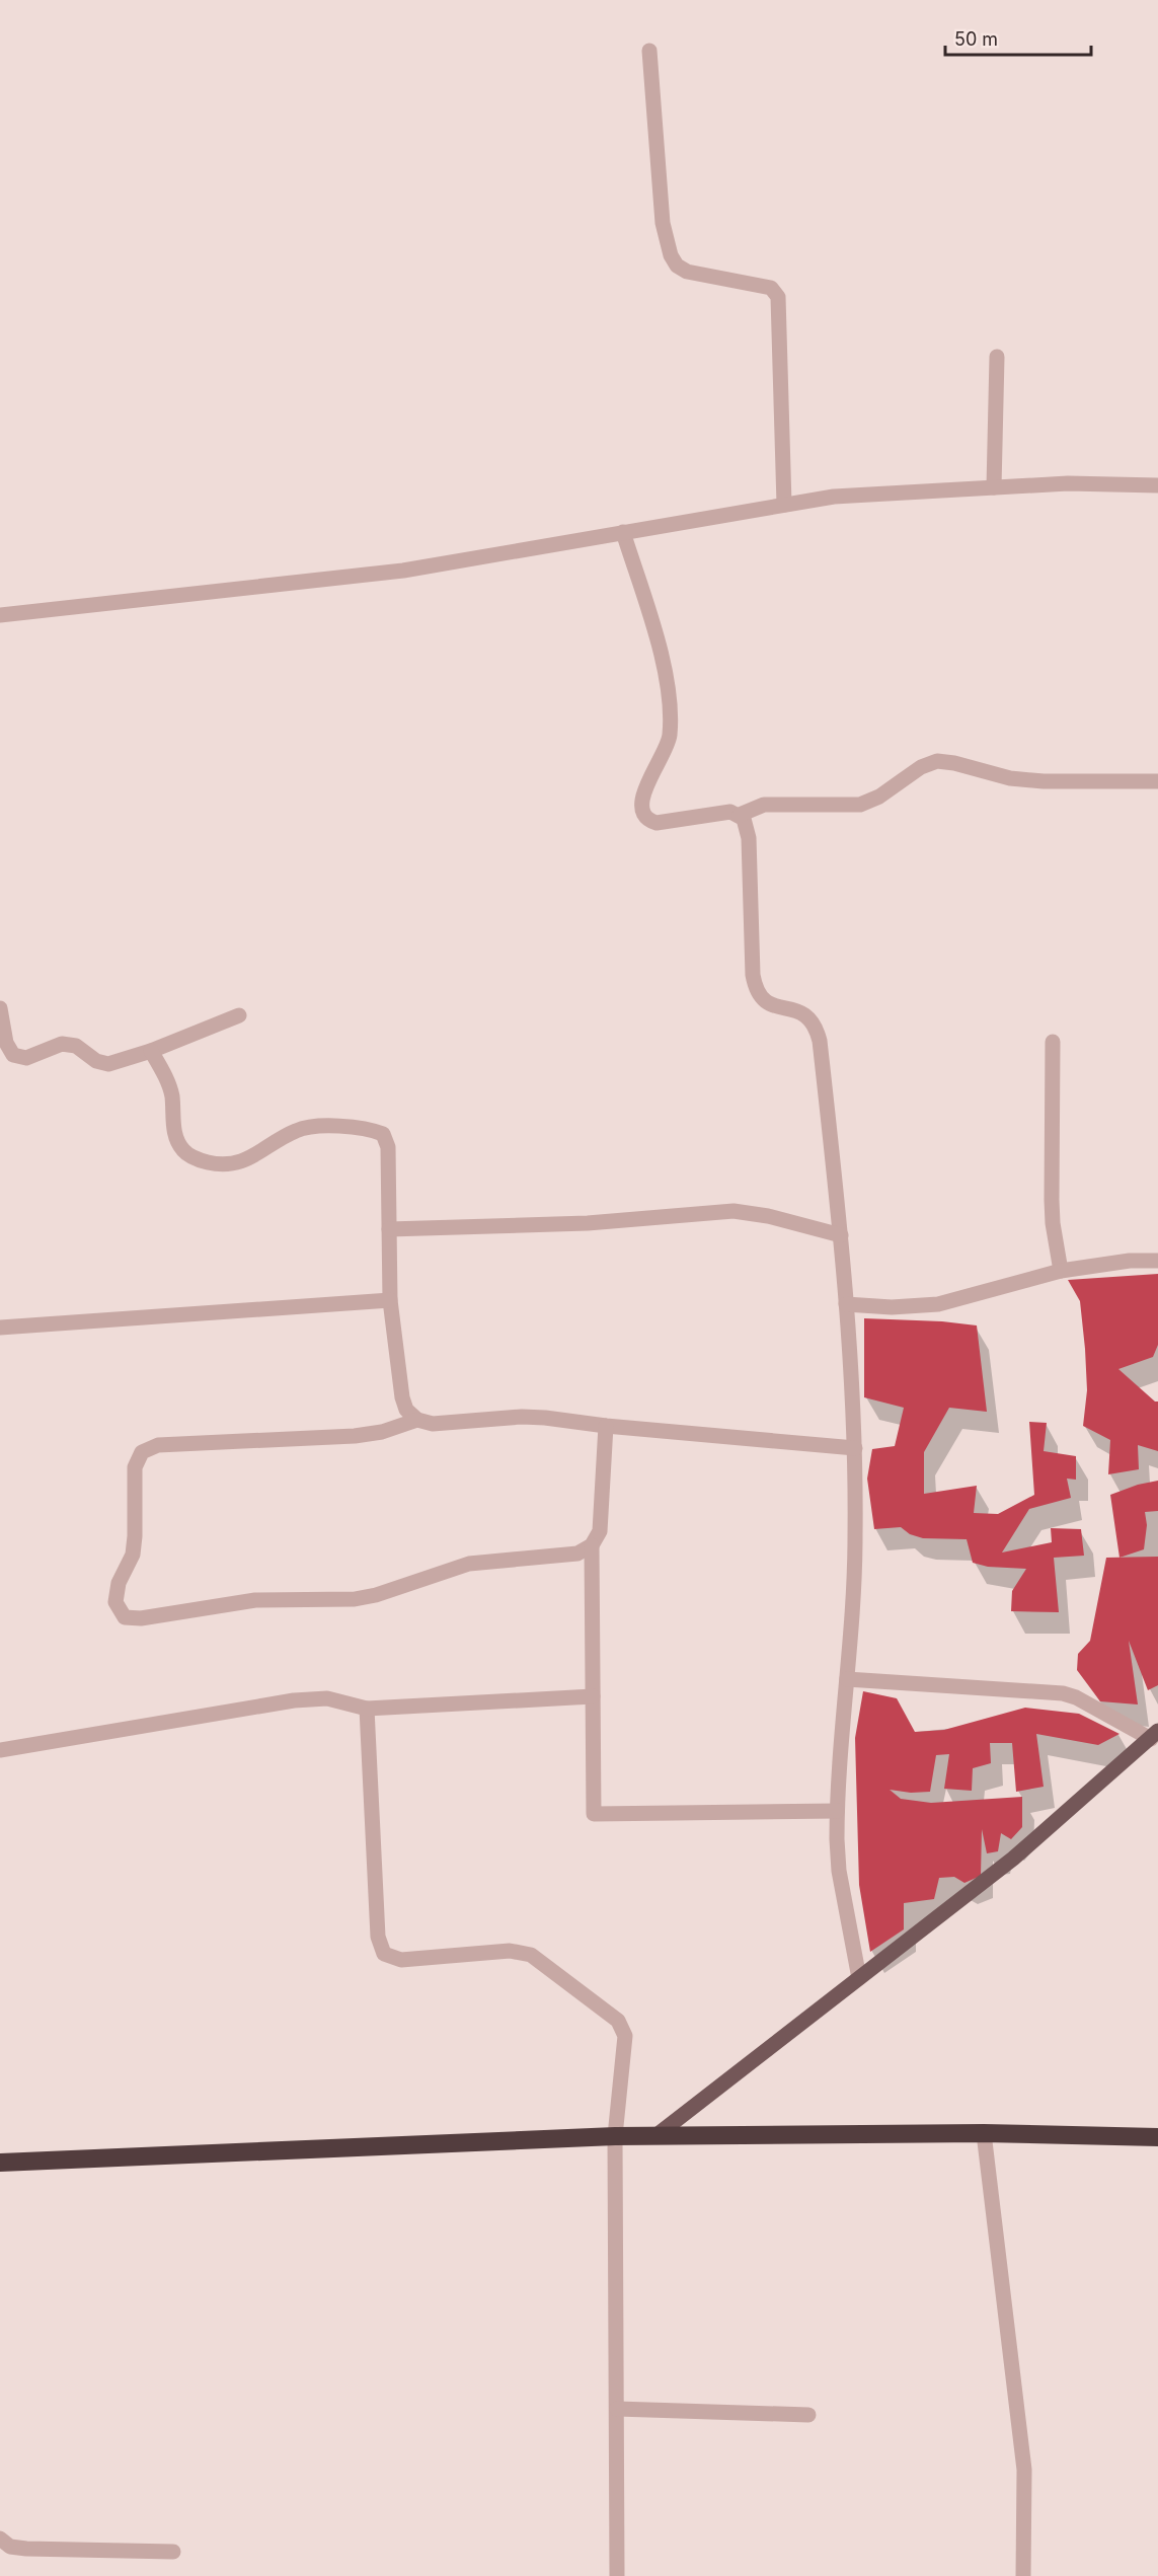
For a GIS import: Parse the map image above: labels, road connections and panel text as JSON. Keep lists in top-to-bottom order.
{
  "scale_bar": "50 m"
}
